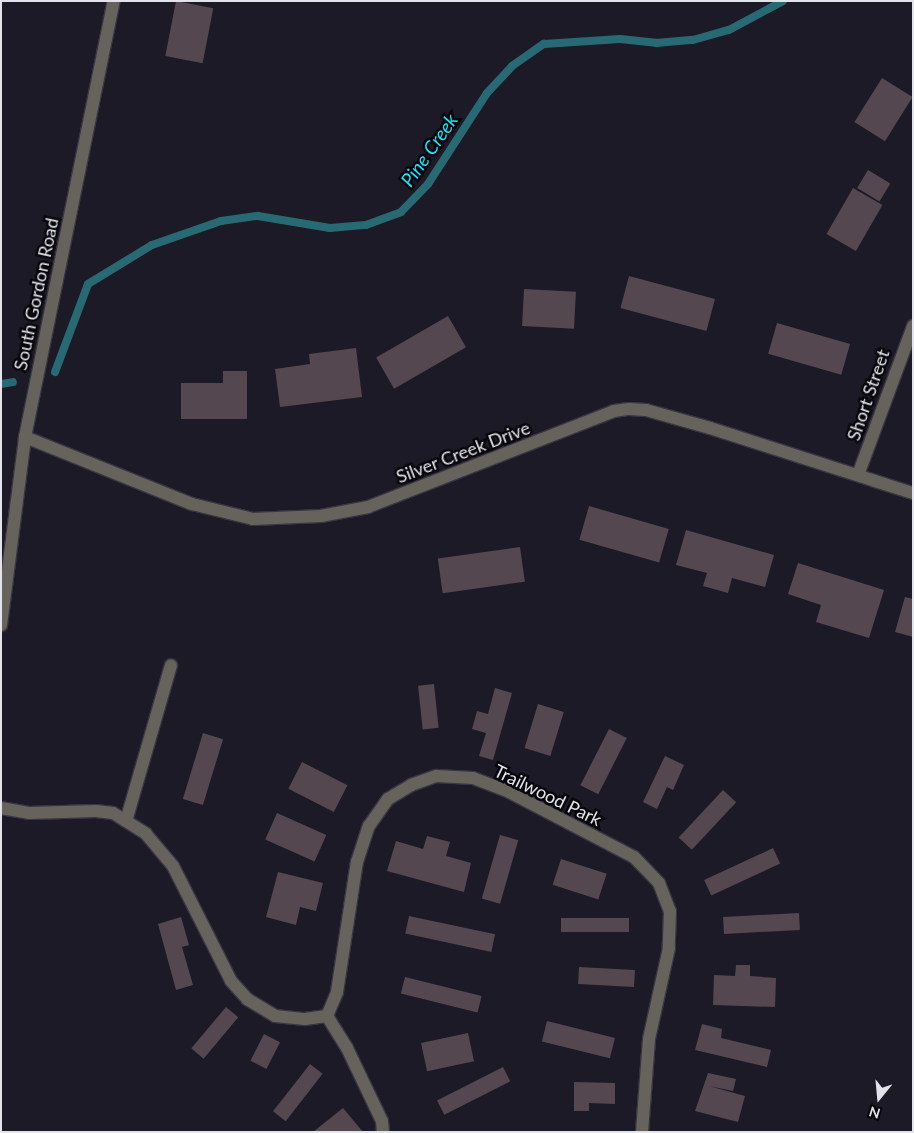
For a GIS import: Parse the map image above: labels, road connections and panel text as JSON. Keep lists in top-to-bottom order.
{
  "streets": {
    "street": [
      "South Gordon Road",
      "Short Street",
      "Silver Creek Drive",
      "Trailwood Park"
    ]
  },
  "crossings": [
    ["South Gordon Road", "Silver Creek Drive"],
    ["Short Street", "Silver Creek Drive"]
  ],
  "water": ["Pine Creek"],
  "north": "bottom"
}
